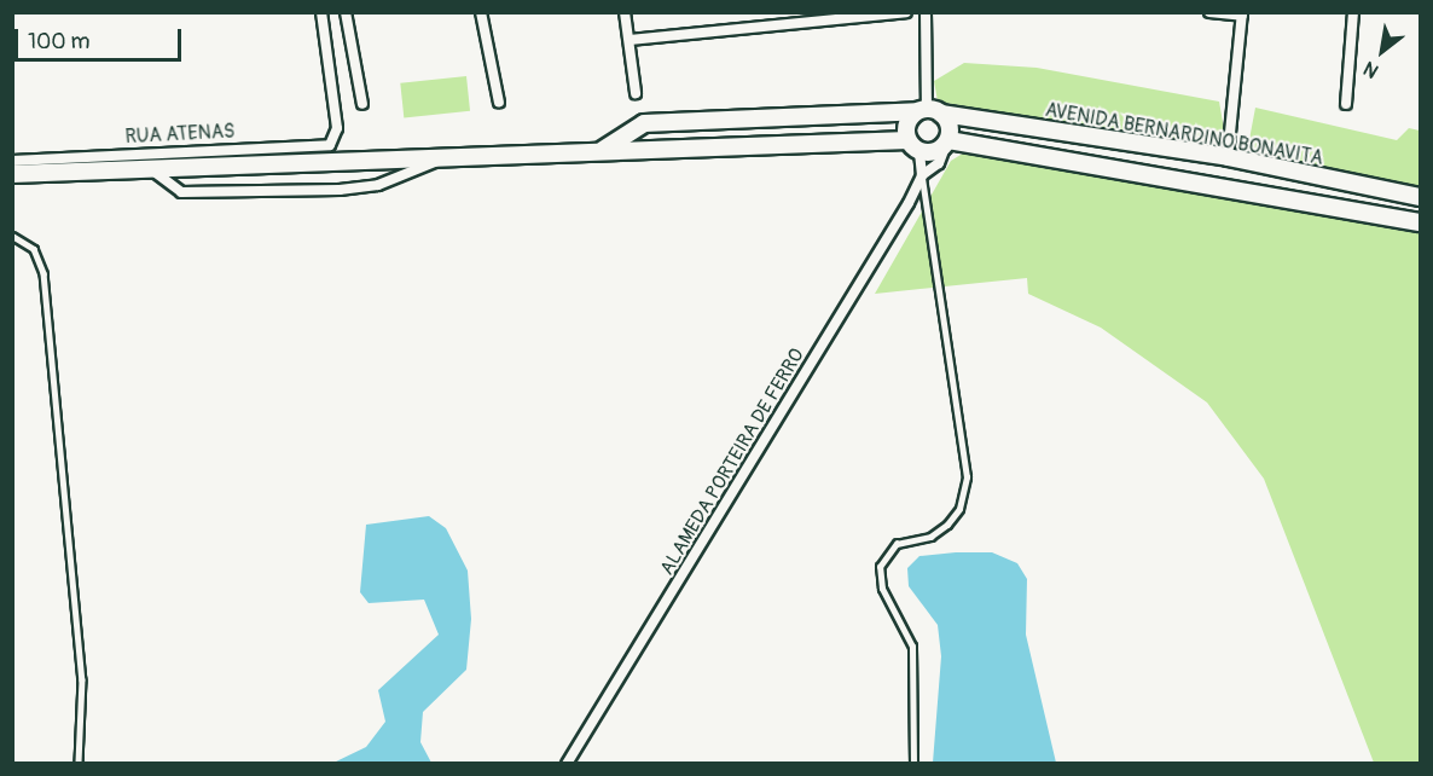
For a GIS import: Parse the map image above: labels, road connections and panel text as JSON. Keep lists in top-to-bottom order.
{
  "streets": {
    "main road": ["AVENIDA BERNARDINO BONAVITA"],
    "street": ["RUA ATENAS", "ALAMEDA PORTEIRA DE FERRO"]
  },
  "scale_bar": "100 m",
  "north": "bottom left"
}
